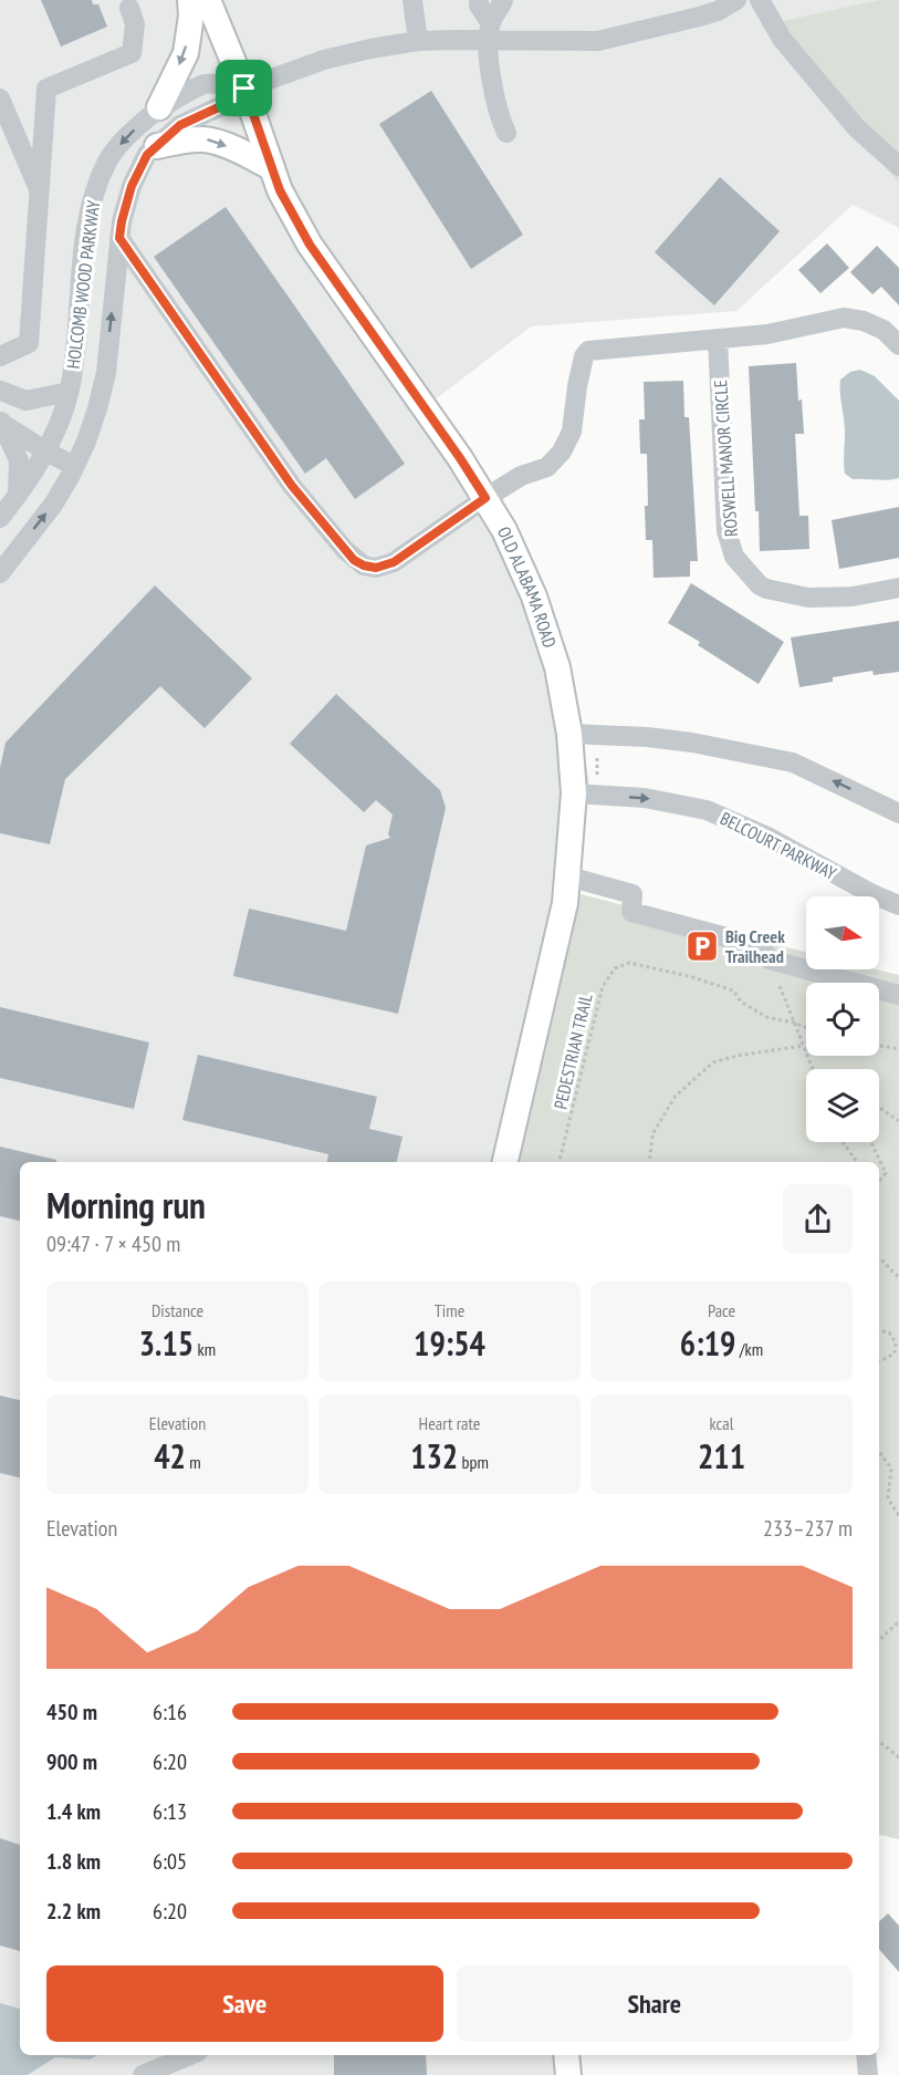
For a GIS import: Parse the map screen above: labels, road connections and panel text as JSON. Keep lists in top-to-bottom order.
{
  "streets": {
    "main road": ["OLD ALABAMA ROAD"],
    "street": ["HOLCOMB WOOD PARKWAY", "ROSWELL MANOR CIRCLE", "BELCOURT PARKWAY"],
    "path": ["PEDESTRIAN TRAIL"]
  },
  "crossings": [
    ["HOLCOMB WOOD PARKWAY", "OLD ALABAMA ROAD"],
    ["OLD ALABAMA ROAD", "BELCOURT PARKWAY"]
  ],
  "places": {
    "parking": ["Big Creek Trailhead"]
  },
  "north": "right",
  "page": {
    "heading": ["Morning run", "09:47 · 7 × 450 m"],
    "stats": [
      ["Distance", "3.15 km"],
      ["Time", "19:54"],
      ["Pace", "6:19 /km"],
      ["Elevation", "42 m"],
      ["Heart rate", "132 bpm"],
      ["kcal", "211"]
    ],
    "chart": ["Elevation", "233–237 m"],
    "list": [
      {
        "name": "450 m",
        "note": "6:16"
      },
      {
        "name": "900 m",
        "note": "6:20"
      },
      {
        "name": "1.4 km",
        "note": "6:13"
      },
      {
        "name": "1.8 km",
        "note": "6:05"
      },
      {
        "name": "2.2 km",
        "note": "6:20"
      }
    ],
    "buttons": ["Save", "Share"]
  }
}
